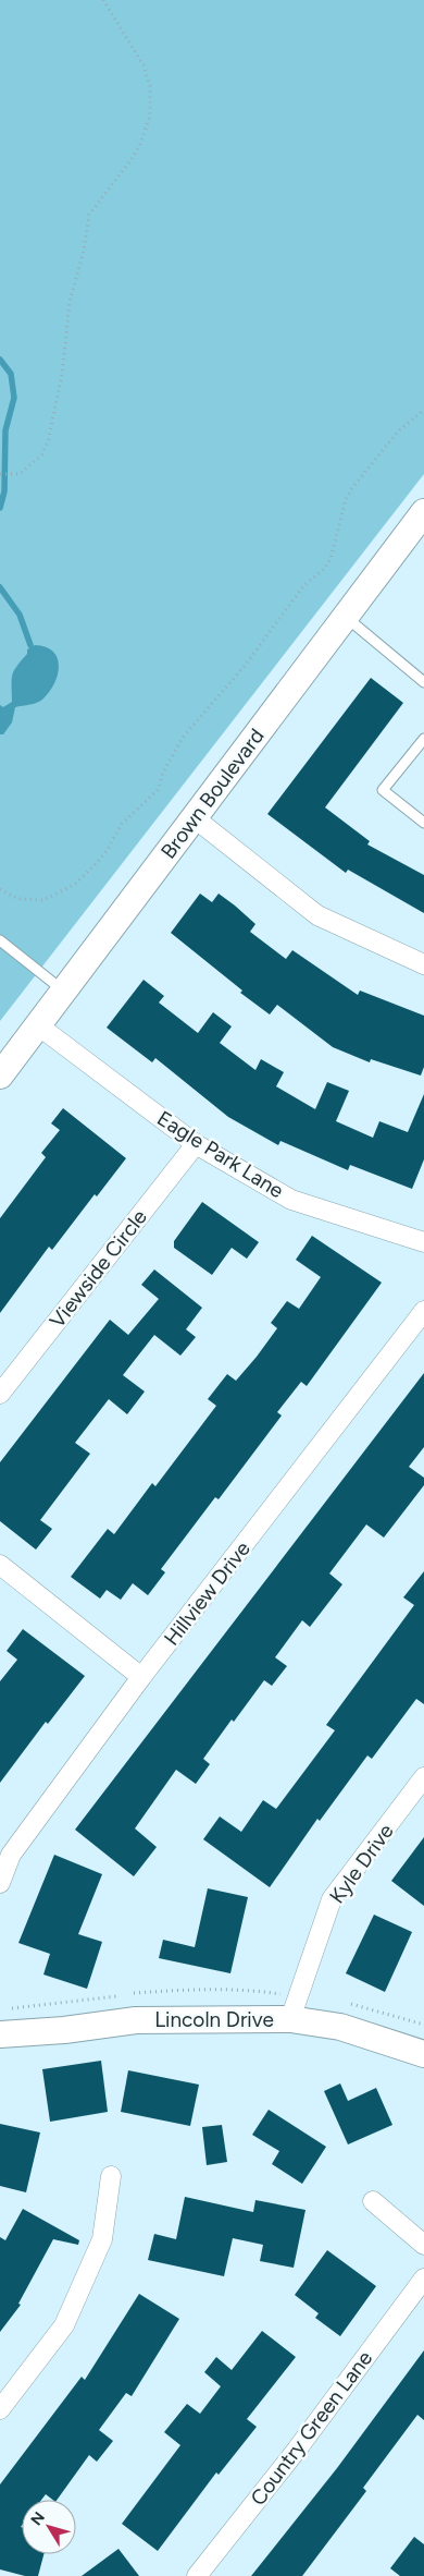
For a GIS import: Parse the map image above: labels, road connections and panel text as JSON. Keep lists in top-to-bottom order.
{
  "streets": {
    "street": [
      "Brown Boulevard",
      "Eagle Park Lane",
      "Viewside Circle",
      "Hillview Drive",
      "Kyle Drive",
      "Lincoln Drive",
      "Country Green Lane"
    ]
  },
  "crossings": [
    ["Brown Boulevard", "Eagle Park Lane"],
    ["Eagle Park Lane", "Viewside Circle"],
    ["Kyle Drive", "Lincoln Drive"]
  ],
  "north": "top left"
}
